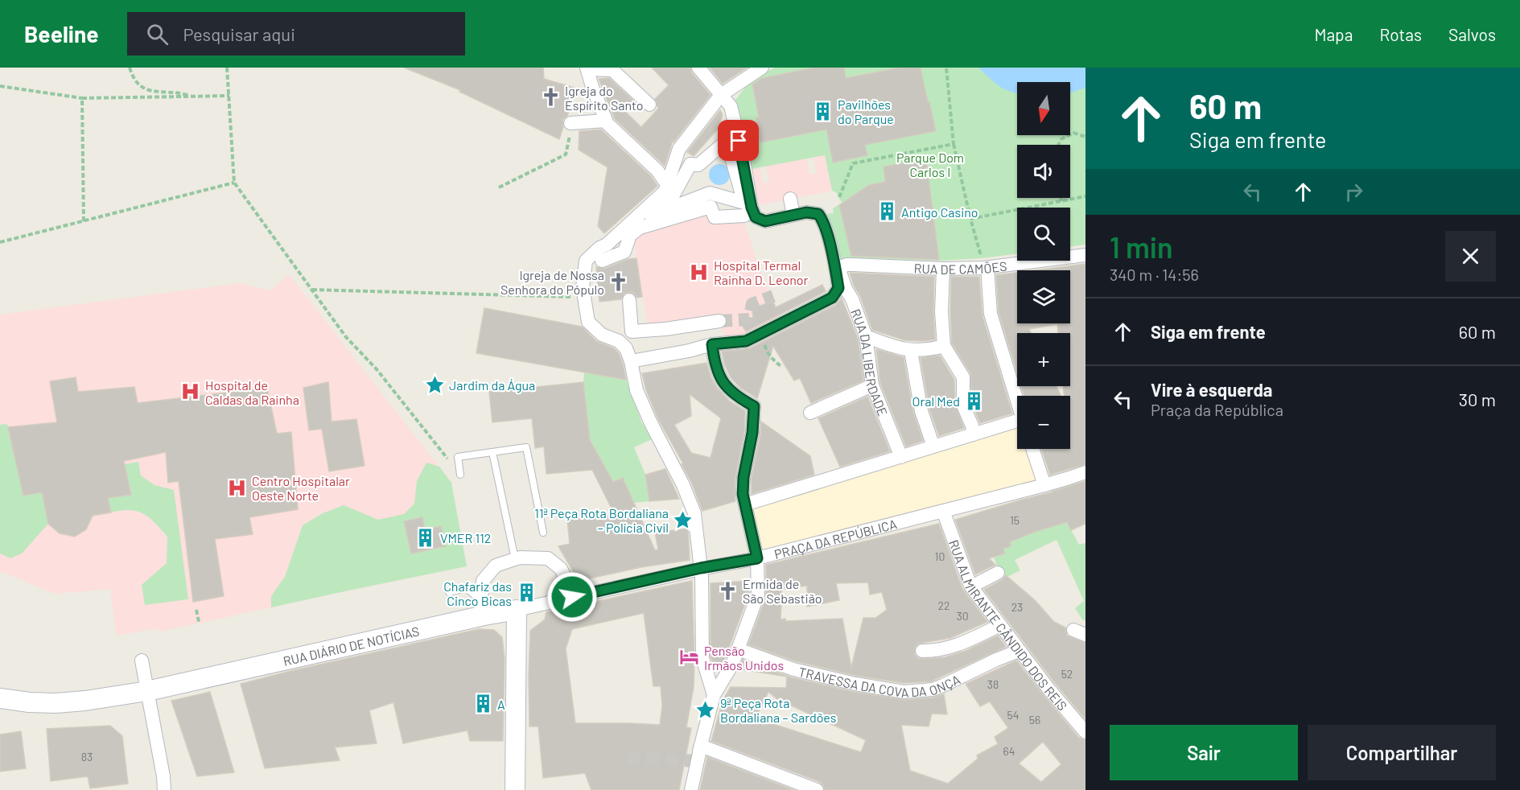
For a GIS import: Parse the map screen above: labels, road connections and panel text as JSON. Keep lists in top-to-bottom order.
{
  "streets": {
    "main road": ["RUA DIÁRIO DE NOTÍCIAS"],
    "street": [
      "RUA DE CAMÕES",
      "RUA DA LIBERDADE",
      "PRAÇA DA REPÚBLICA",
      "RUA ALMIRANTE CÂNDIDO DOS REIS",
      "TRAVESSA DA COVA DA ONÇA"
    ]
  },
  "crossings": [
    ["RUA DE CAMÕES", "RUA DA LIBERDADE"],
    ["PRAÇA DA REPÚBLICA", "RUA ALMIRANTE CÂNDIDO DOS REIS"],
    ["PRAÇA DA REPÚBLICA", "RUA DIÁRIO DE NOTÍCIAS"],
    ["RUA ALMIRANTE CÂNDIDO DOS REIS", "TRAVESSA DA COVA DA ONÇA"]
  ],
  "parks": ["Parque Dom Carlos I"],
  "places": {
    "church": ["Igreja do Espírito Santo", "Igreja de Nossa Senhora do Pópulo", "Ermida de São Sebastião"],
    "building": [
      "Pavilhões do Parque",
      "Antigo Casino",
      "Oral Med",
      "VMER 112",
      "Chafariz das Cinco Bicas",
      "A"
    ],
    "hospital": ["Hospital Termal Rainha D. Leonor", "Hospital de Caldas da Rainha", "Centro Hospitalar Oeste Norte"],
    "place": ["Jardim da Água", "11ª Peça Rota Bordaliana – Polícia Civil", "9ª Peça Rota Bordaliana – Sardões"],
    "hotel": ["Pensão Irmãos Unidos"]
  },
  "house_numbers": [
    "15",
    "10",
    "22",
    "23",
    "30",
    "52",
    "38",
    "54",
    "56",
    "64",
    "83"
  ],
  "north": "bottom",
  "page": {
    "header": "Beeline",
    "search": "Pesquisar aqui",
    "nav": ["Mapa", "Rotas", "Salvos"],
    "turn": ["60 m", "Siga em frente"],
    "map_buttons": ["+", "−"],
    "heading": ["1 min", "340 m · 14:56"],
    "list": [
      {
        "name": "Siga em frente",
        "value": "60 m"
      },
      {
        "name": "Vire à esquerda",
        "note": "Praça da República",
        "value": "30 m"
      }
    ],
    "buttons": ["Sair", "Compartilhar"]
  }
}
